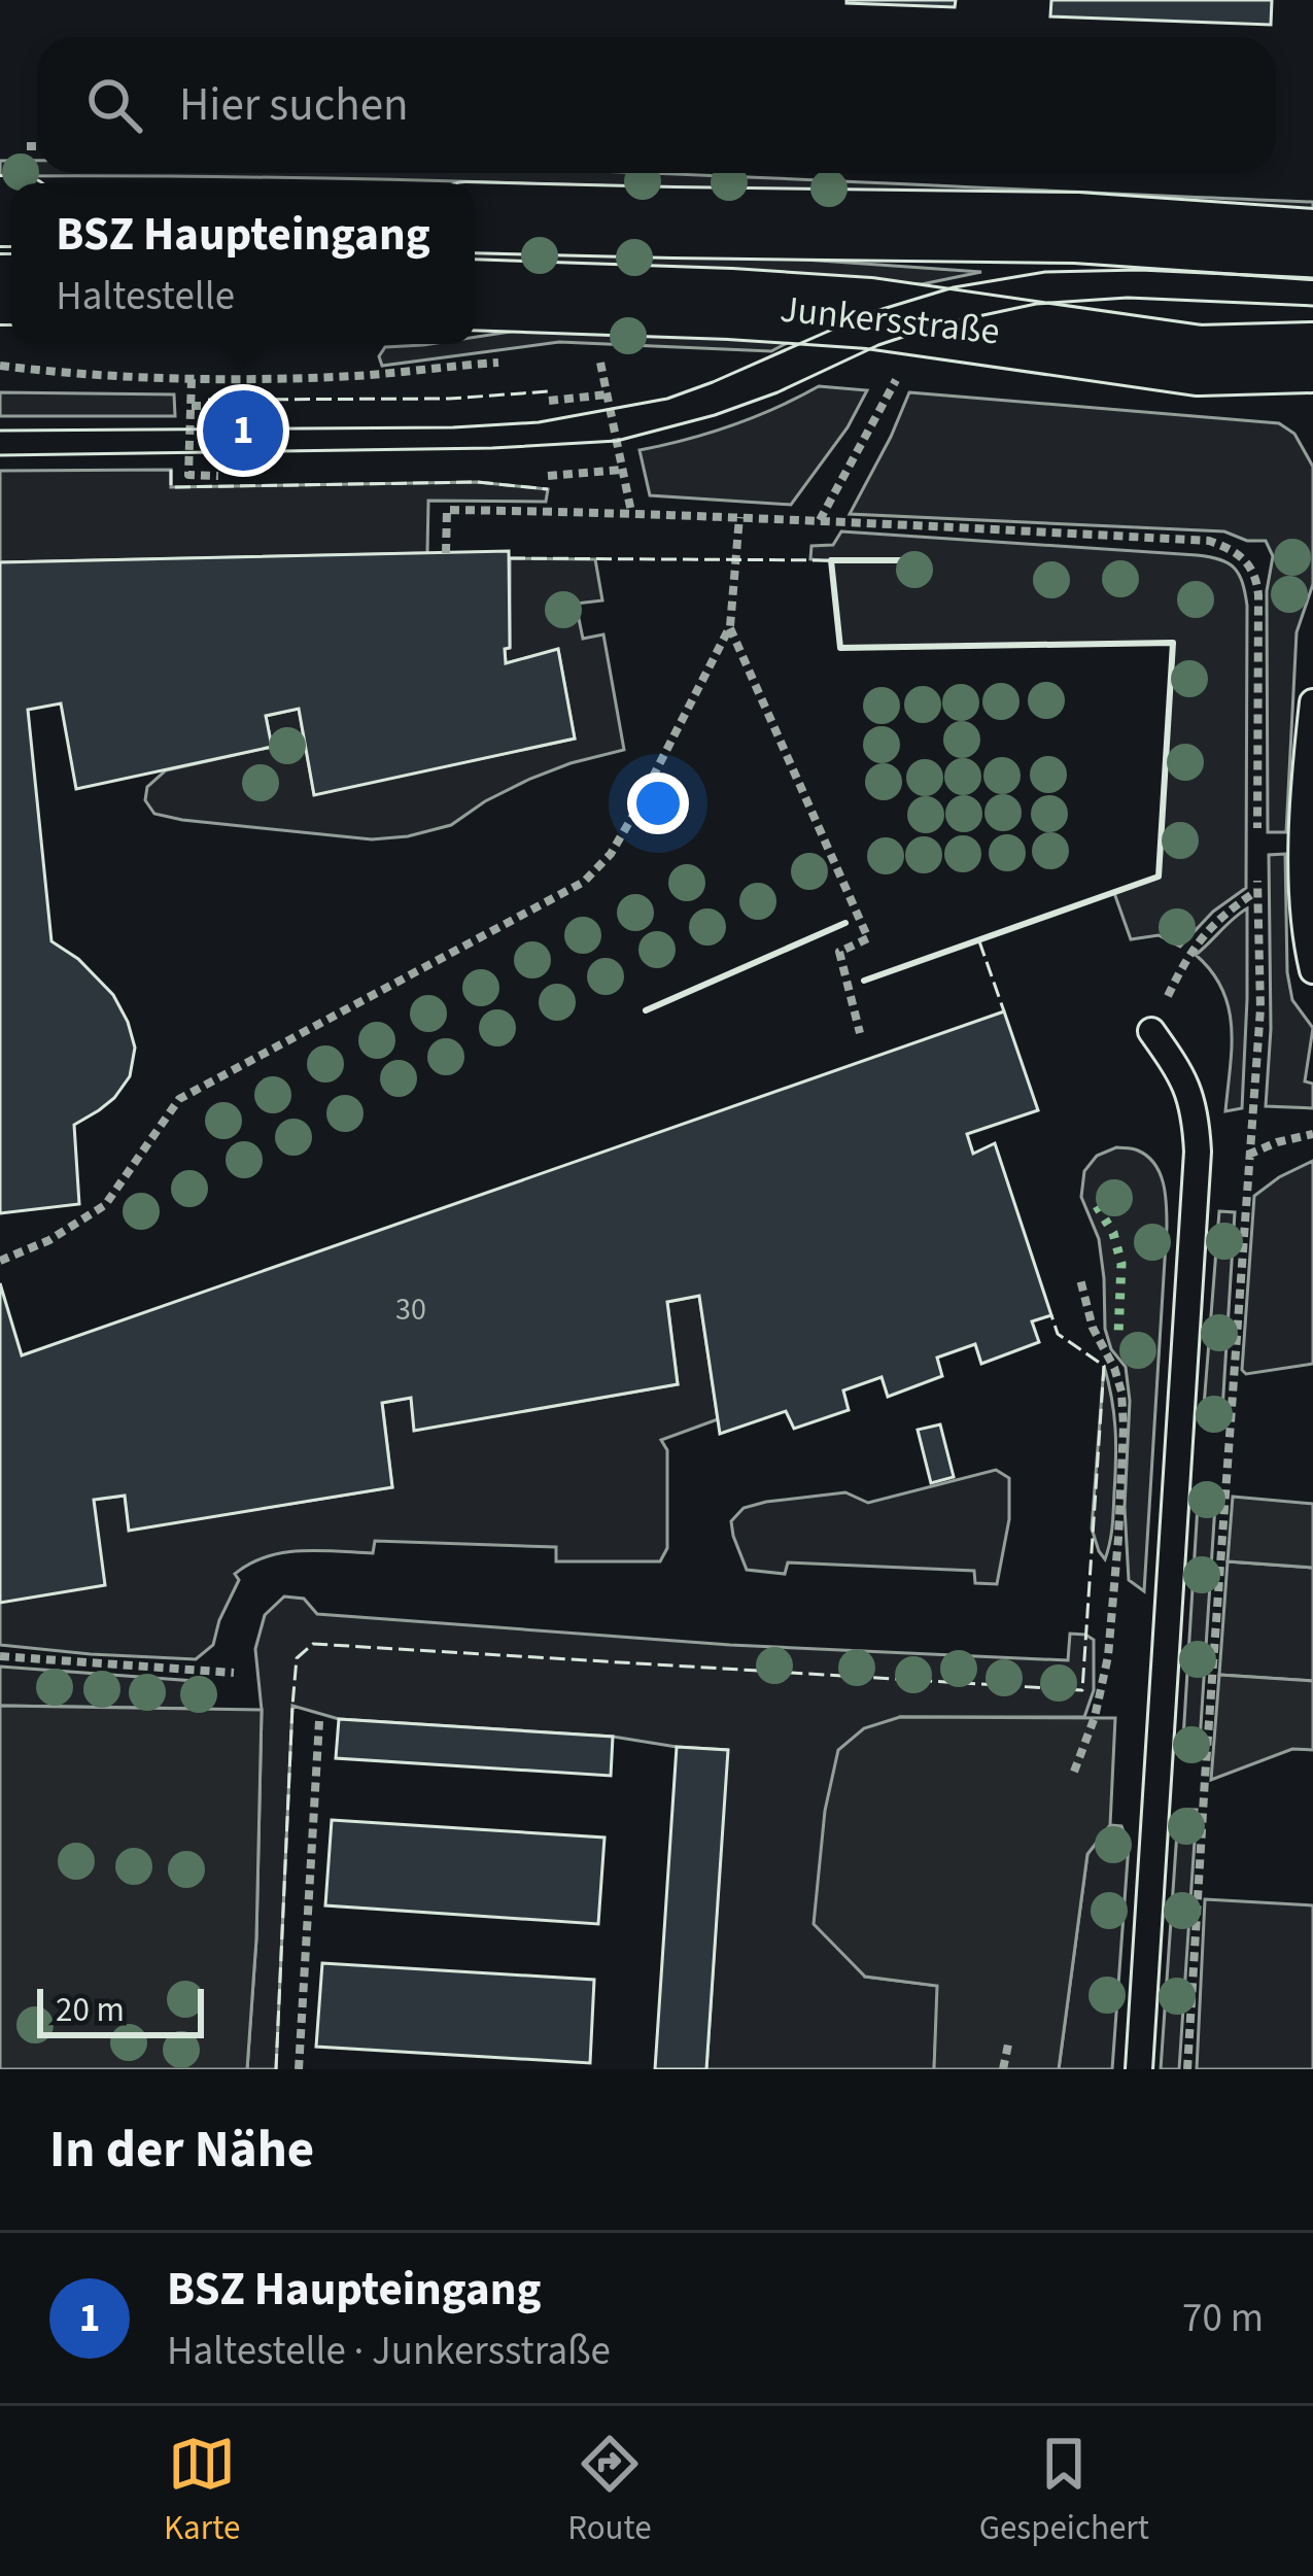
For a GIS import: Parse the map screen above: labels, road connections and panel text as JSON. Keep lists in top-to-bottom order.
{
  "streets": {
    "main road": ["Junkersstraße"]
  },
  "house_numbers": ["30"],
  "scale_bar": "20 m",
  "page": {
    "search": "Hier suchen",
    "popup": ["BSZ Haupteingang", "Haltestelle"],
    "pins": "1",
    "scale": "20 m",
    "heading": "In der Nähe",
    "list": [
      {
        "mark": "1",
        "name": "BSZ Haupteingang",
        "note": "Haltestelle · Junkersstraße",
        "value": "70 m"
      }
    ],
    "nav": ["Karte", "Route", "Gespeichert"]
  }
}
